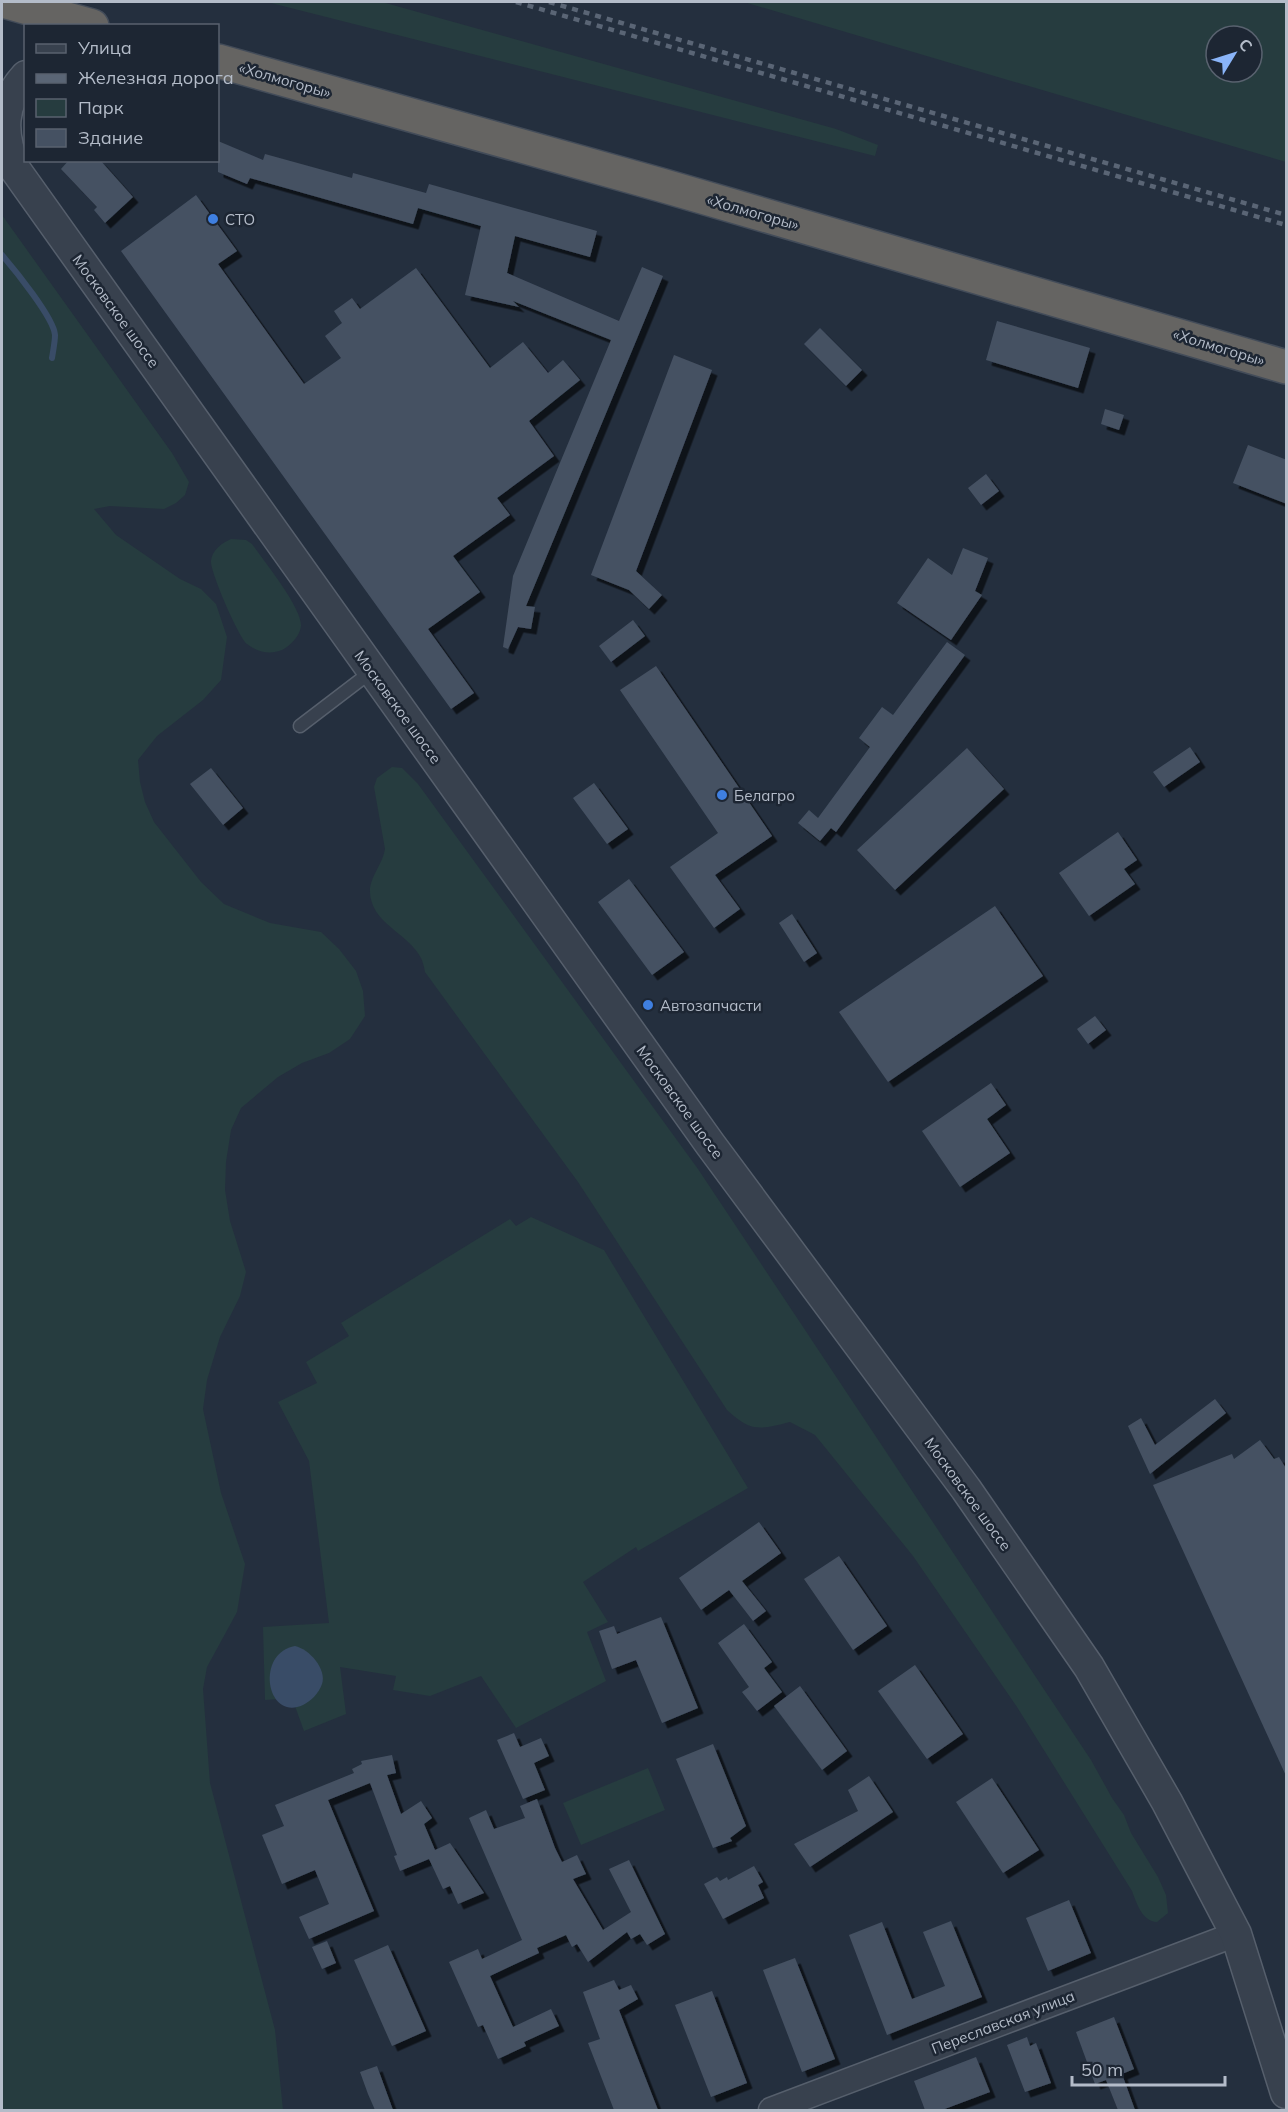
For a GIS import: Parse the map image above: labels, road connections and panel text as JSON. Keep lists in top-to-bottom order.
{
  "streets": {
    "highway": ["«Холмогоры»"],
    "street": ["Московское шоссе", "Переславская улица"]
  },
  "crossings": [
    ["Московское шоссе", "Переславская улица"]
  ],
  "places": ["СТО", "Белагро", "Автозапчасти"],
  "legend": [
    "Улица",
    "Железная дорога",
    "Парк",
    "Здание"
  ],
  "scale_bar": "50 m",
  "north": "top right"
}
